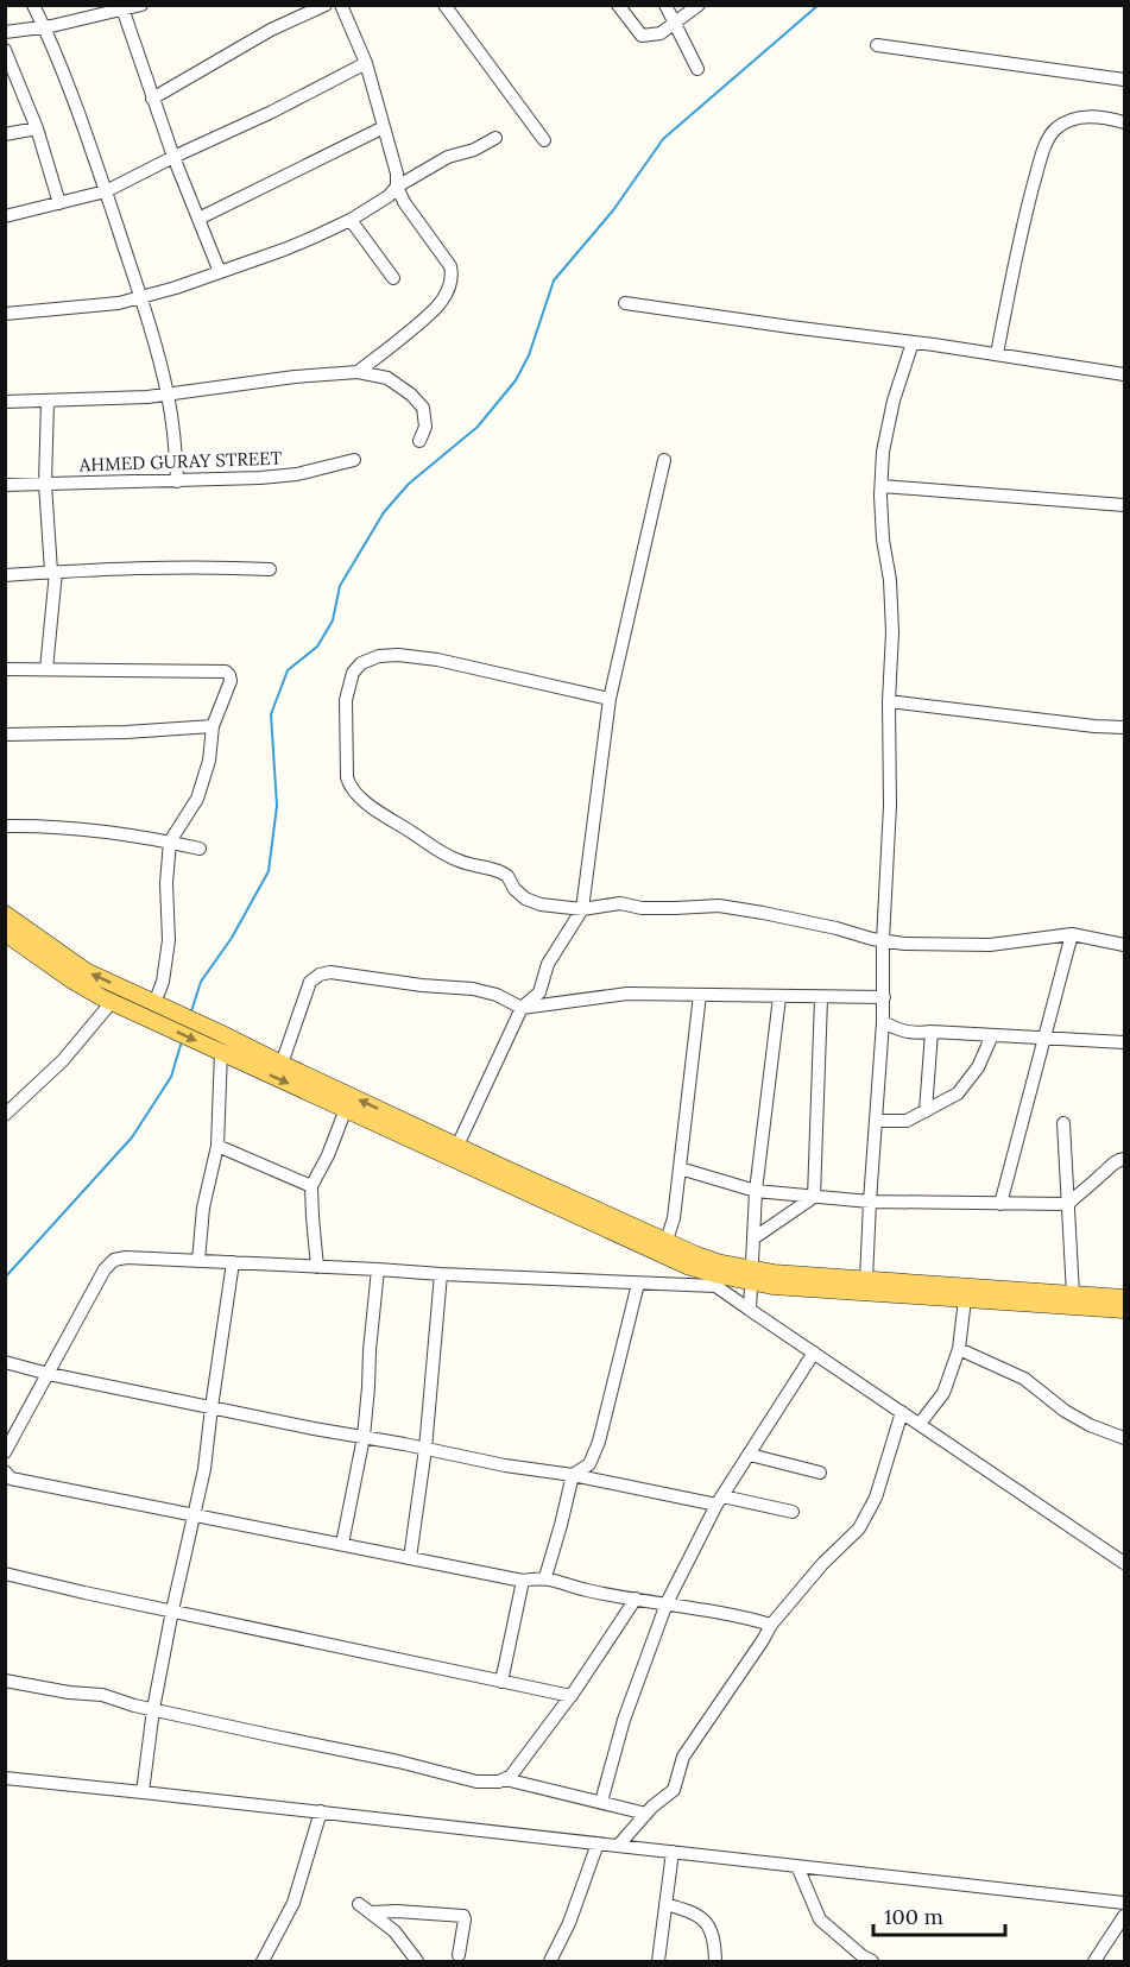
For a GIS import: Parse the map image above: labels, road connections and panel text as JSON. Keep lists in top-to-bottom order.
{
  "streets": {
    "street": ["AHMED GURAY STREET"]
  },
  "scale_bar": "100 m"
}
